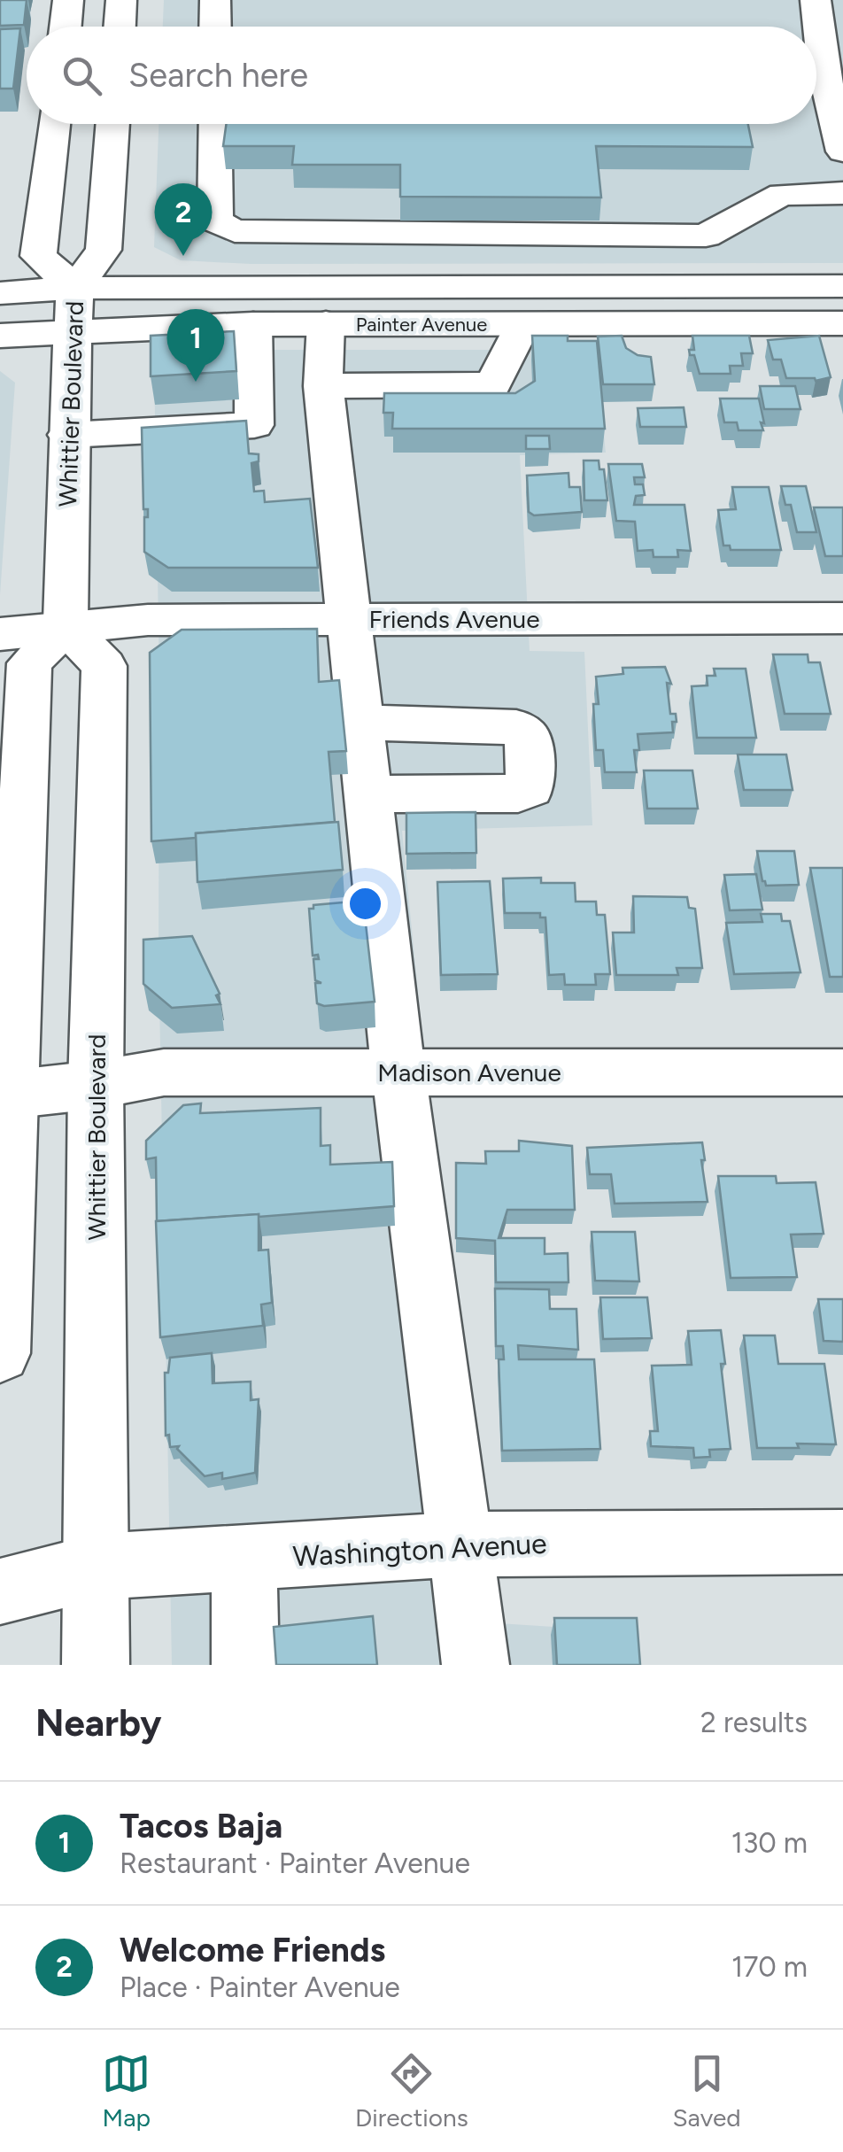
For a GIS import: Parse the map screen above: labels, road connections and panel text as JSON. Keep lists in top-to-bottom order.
{
  "streets": {
    "main road": [
      "Painter Avenue",
      "Whittier Boulevard",
      "Friends Avenue",
      "Madison Avenue",
      "Washington Avenue"
    ]
  },
  "crossings": [
    ["Painter Avenue", "Whittier Boulevard"],
    ["Whittier Boulevard", "Friends Avenue"],
    ["Whittier Boulevard", "Madison Avenue"],
    ["Whittier Boulevard", "Washington Avenue"]
  ],
  "page": {
    "search": "Search here",
    "pins": ["2", "1"],
    "heading": ["Nearby", "2 results"],
    "list": [
      {
        "mark": "1",
        "name": "Tacos Baja",
        "note": "Restaurant · Painter Avenue",
        "value": "130 m"
      },
      {
        "mark": "2",
        "name": "Welcome Friends",
        "note": "Place · Painter Avenue",
        "value": "170 m"
      }
    ],
    "nav": ["Map", "Directions", "Saved"]
  }
}
